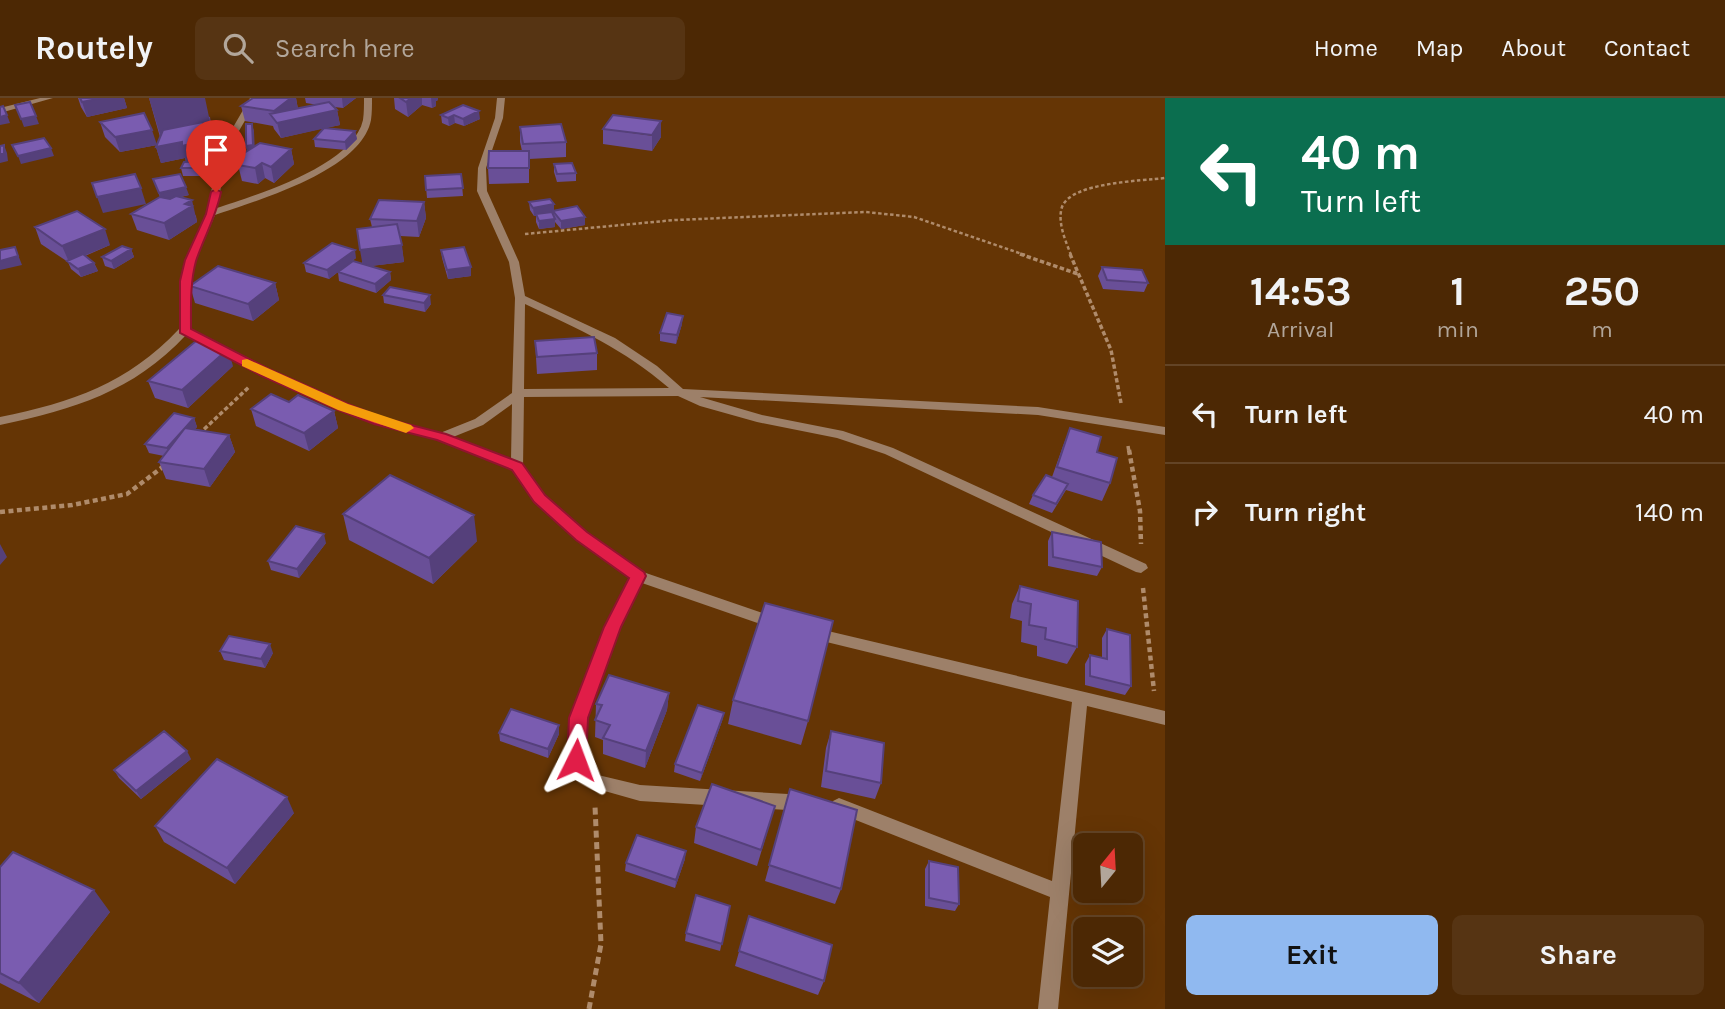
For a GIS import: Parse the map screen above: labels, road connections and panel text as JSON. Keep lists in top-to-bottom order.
{
  "north": "top",
  "page": {
    "header": "Routely",
    "search": "Search here",
    "nav": [
      "Home",
      "Map",
      "About",
      "Contact"
    ],
    "turn": ["40 m", "Turn left"],
    "eta": [
      "14:53",
      "Arrival",
      "1",
      "min",
      "250",
      "m"
    ],
    "list": [
      {
        "name": "Turn left",
        "value": "40 m"
      },
      {
        "name": "Turn right",
        "value": "140 m"
      }
    ],
    "buttons": ["Exit", "Share"]
  }
}
